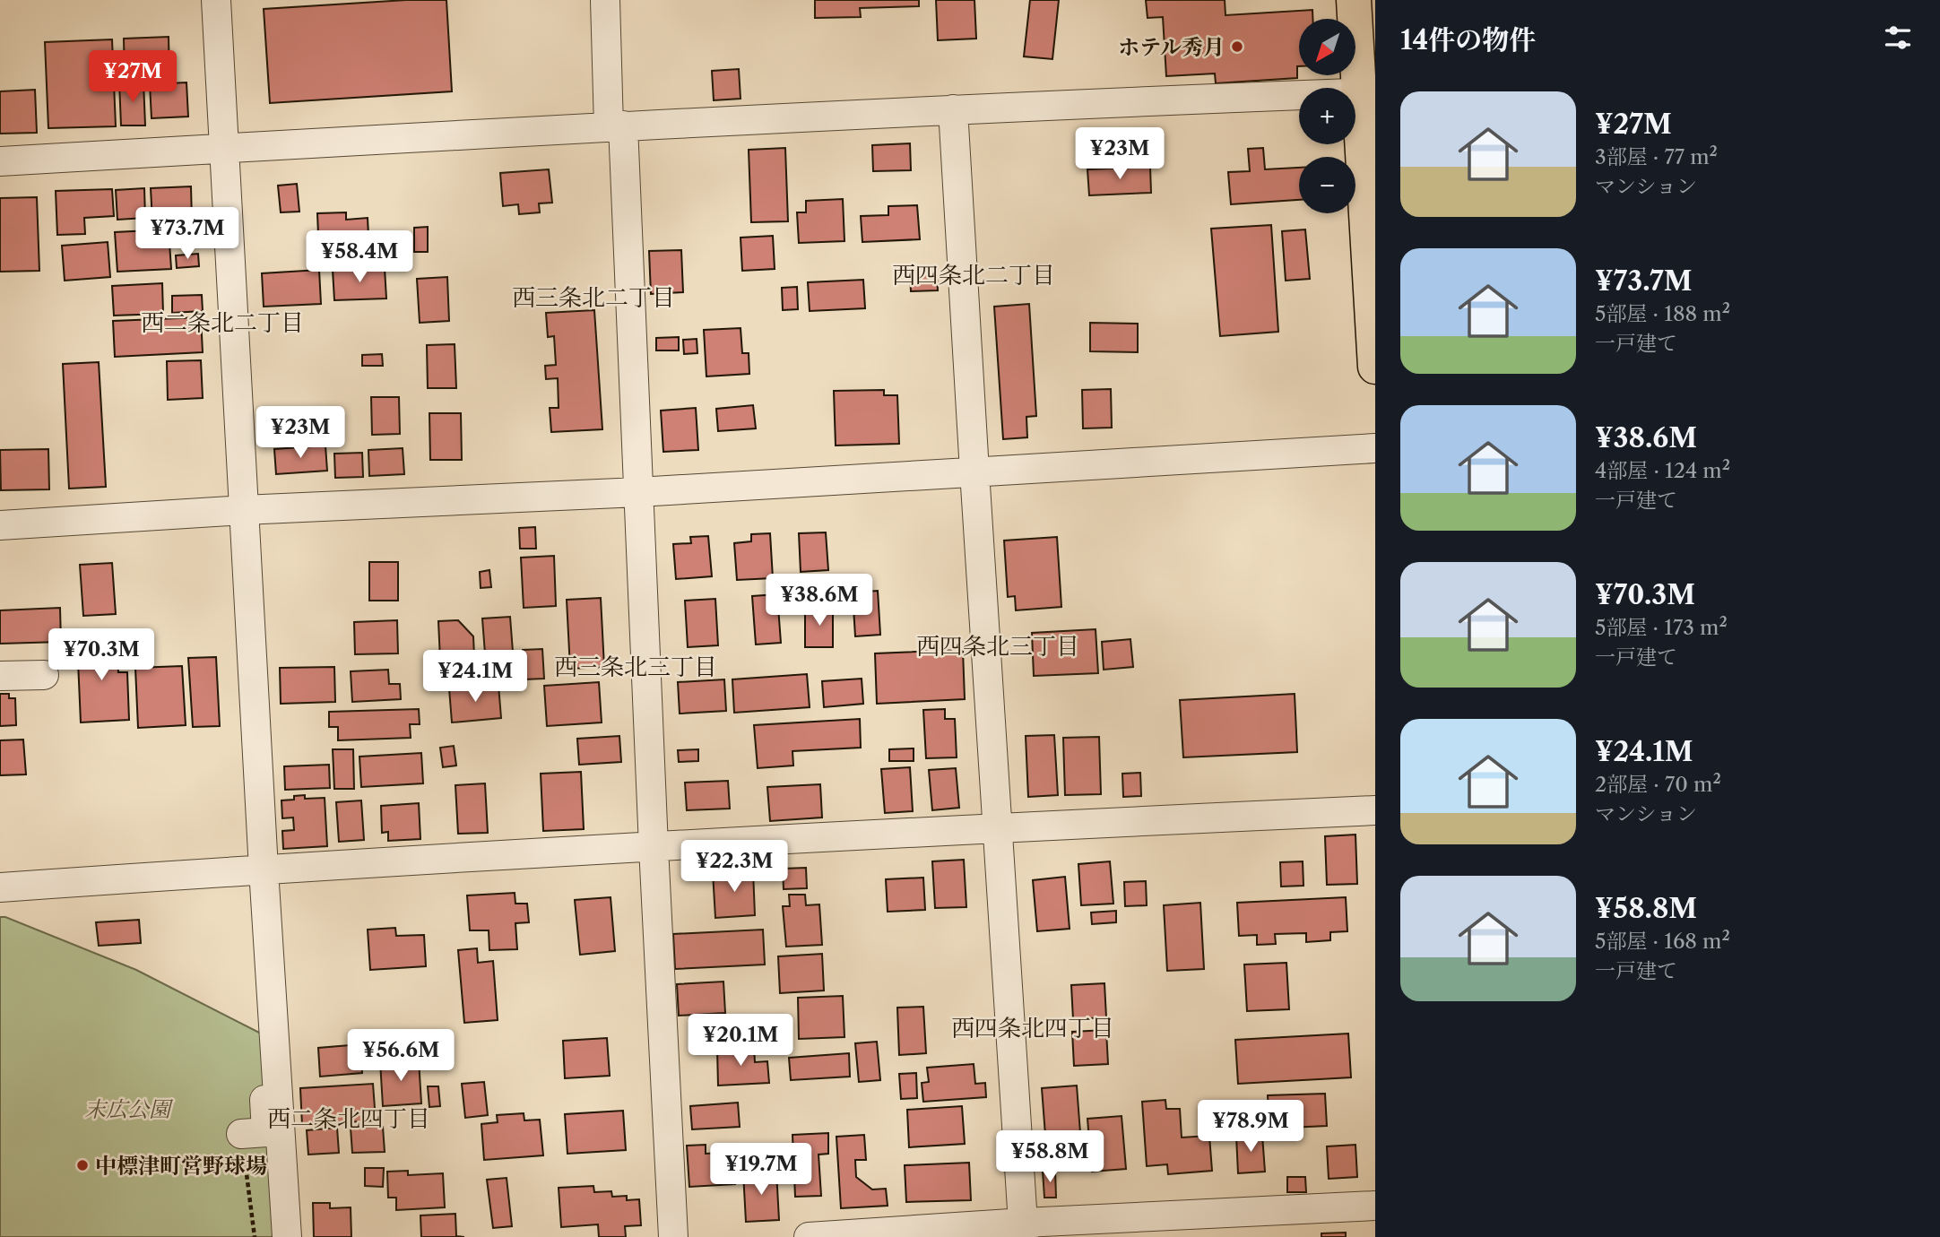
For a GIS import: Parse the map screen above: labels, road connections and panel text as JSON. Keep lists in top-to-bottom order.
{
  "districts": [
    "西四条北二丁目",
    "西三条北二丁目",
    "西二条北二丁目",
    "西四条北三丁目",
    "西三条北三丁目",
    "西四条北四丁目",
    "西二条北四丁目"
  ],
  "parks": ["末広公園"],
  "places": ["ホテル秀月", "中標津町営野球場"],
  "north": "bottom left",
  "page": {
    "heading": "14件の物件",
    "map_buttons": ["+", "−"],
    "price": [
      "¥27M",
      "¥23M",
      "¥73.7M",
      "¥58.4M",
      "¥23M",
      "¥38.6M",
      "¥70.3M",
      "¥24.1M",
      "¥22.3M",
      "¥20.1M",
      "¥56.6M",
      "¥78.9M",
      "¥58.8M",
      "¥19.7M"
    ],
    "list": [
      {
        "name": "¥27M",
        "note": "3部屋 · 77 m² · マンション"
      },
      {
        "name": "¥73.7M",
        "note": "5部屋 · 188 m² · 一戸建て"
      },
      {
        "name": "¥38.6M",
        "note": "4部屋 · 124 m² · 一戸建て"
      },
      {
        "name": "¥70.3M",
        "note": "5部屋 · 173 m² · 一戸建て"
      },
      {
        "name": "¥24.1M",
        "note": "2部屋 · 70 m² · マンション"
      },
      {
        "name": "¥58.8M",
        "note": "5部屋 · 168 m² · 一戸建て"
      }
    ]
  }
}
